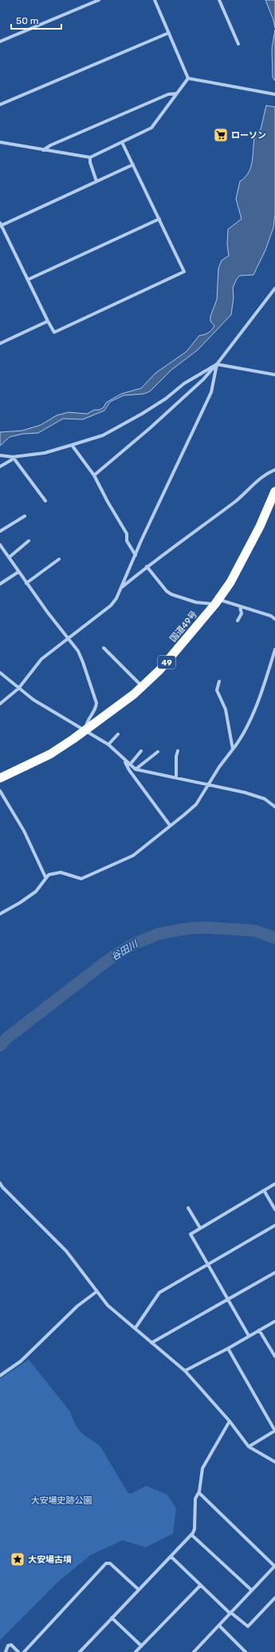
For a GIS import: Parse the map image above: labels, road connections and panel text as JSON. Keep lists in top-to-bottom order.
{
  "streets": {
    "highway": ["国道49号", "49"]
  },
  "water": ["谷田川"],
  "parks": ["大安場史跡公園"],
  "places": {
    "supermarket": ["ローソン"],
    "place": ["大安場古墳"]
  },
  "scale_bar": "50 m"
}
